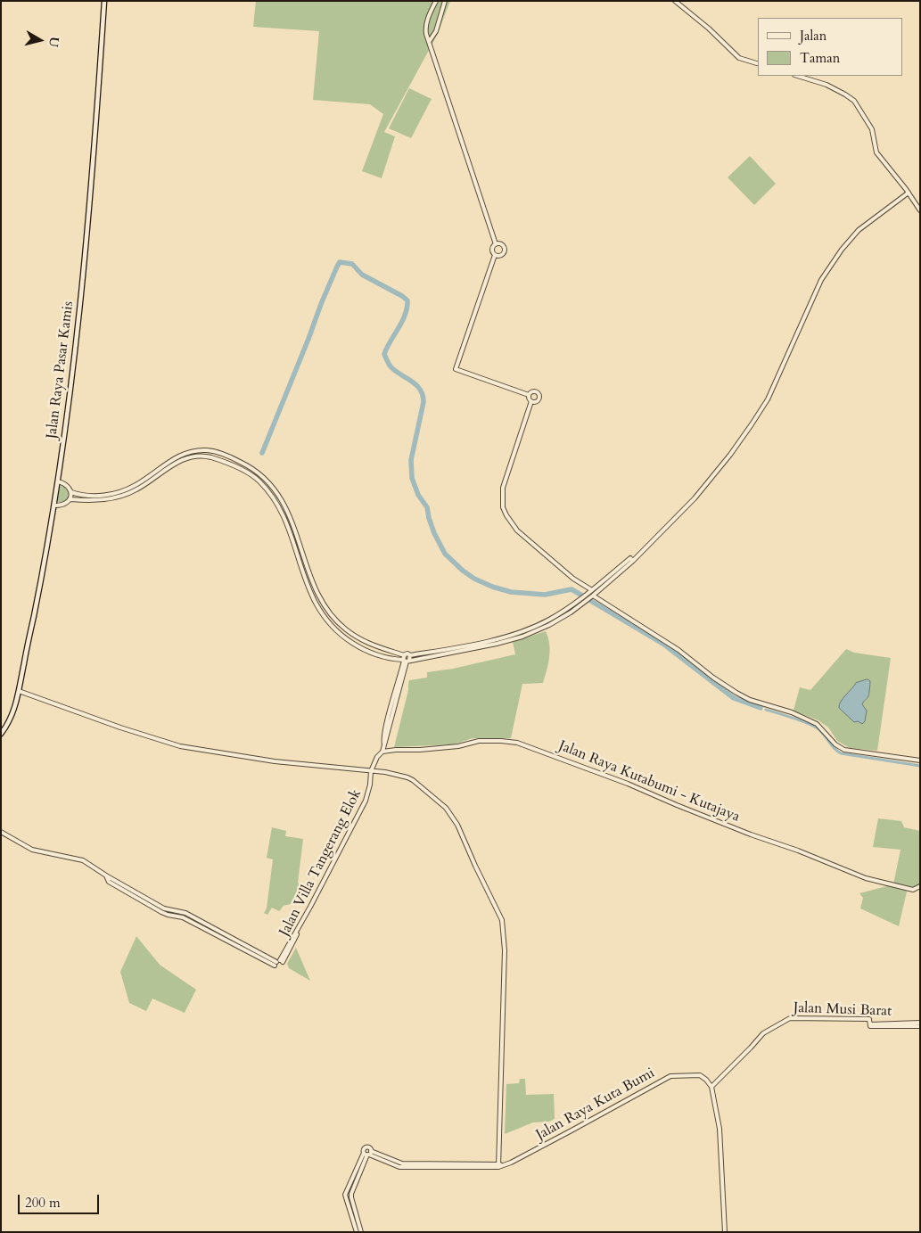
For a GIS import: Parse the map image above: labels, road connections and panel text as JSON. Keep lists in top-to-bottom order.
{
  "streets": {
    "main road": ["Jalan Raya Pasar Kamis"],
    "street": [
      "Jalan Raya Kutabumi - Kutajaya",
      "Jalan Villa Tangerang Elok",
      "Jalan Musi Barat",
      "Jalan Raya Kuta Bumi"
    ]
  },
  "crossings": [
    ["Jalan Musi Barat", "Jalan Raya Kuta Bumi"]
  ],
  "legend": ["Jalan", "Taman"],
  "scale_bar": "200 m",
  "north": "right"
}
